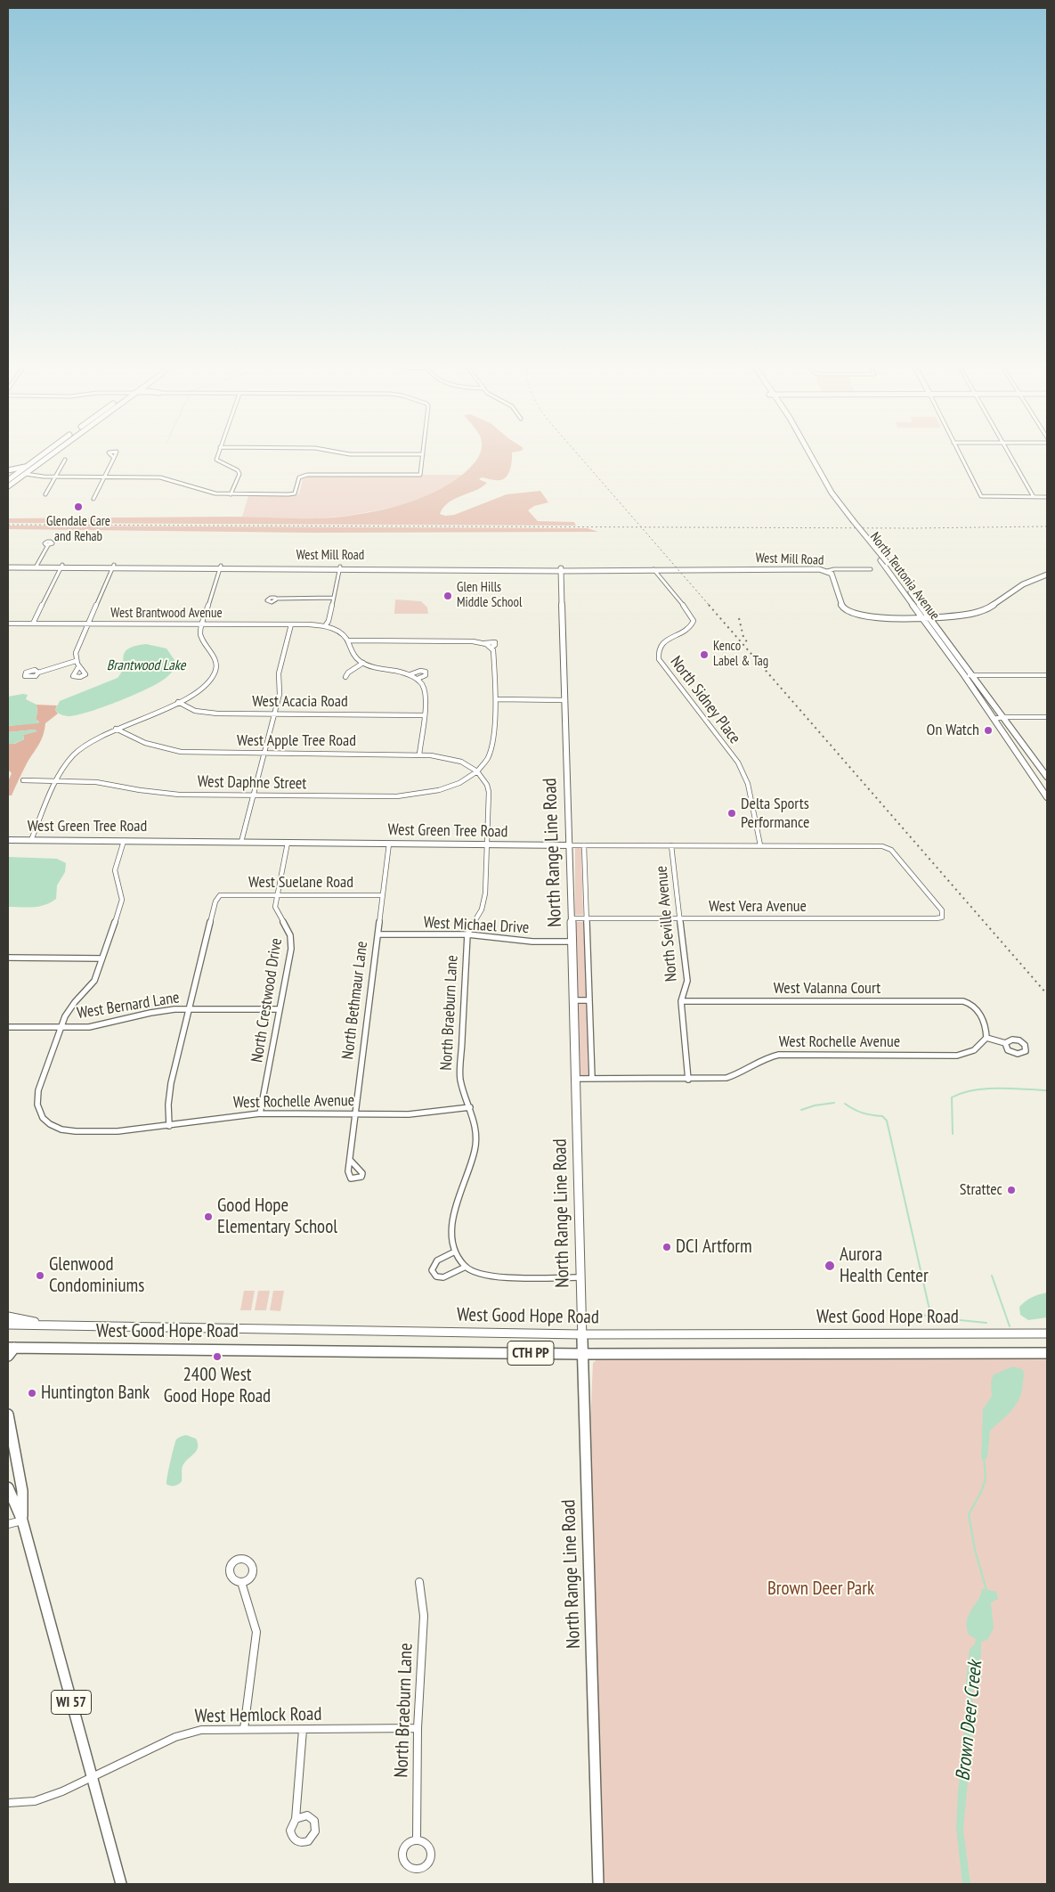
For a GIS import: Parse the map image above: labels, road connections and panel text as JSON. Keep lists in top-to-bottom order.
{
  "streets": {
    "main road": [
      "West Mill Road",
      "North Teutonia Avenue",
      "West Green Tree Road",
      "North Range Line Road",
      "West Good Hope Road",
      "CTH PP",
      "WI 57"
    ],
    "street": [
      "West Brantwood Avenue",
      "North Sidney Place",
      "West Acacia Road",
      "West Apple Tree Road",
      "West Daphne Street",
      "West Suelane Road",
      "West Vera Avenue",
      "North Seville Avenue",
      "West Michael Drive",
      "West Valanna Court",
      "North Crestwood Drive",
      "North Bethmaur Lane",
      "West Bernard Lane",
      "North Braeburn Lane",
      "West Rochelle Avenue",
      "West Hemlock Road"
    ]
  },
  "crossings": [
    ["West Mill Road", "North Teutonia Avenue"],
    ["West Mill Road", "North Sidney Place"],
    ["West Mill Road", "North Range Line Road"],
    ["North Sidney Place", "West Green Tree Road"],
    ["West Apple Tree Road", "West Daphne Street"],
    ["West Apple Tree Road", "North Braeburn Lane"],
    ["West Daphne Street", "North Braeburn Lane"],
    ["West Green Tree Road", "North Range Line Road"],
    ["West Green Tree Road", "West Vera Avenue"],
    ["West Green Tree Road", "North Seville Avenue"],
    ["West Green Tree Road", "North Crestwood Drive"],
    ["West Green Tree Road", "North Bethmaur Lane"],
    ["West Green Tree Road", "North Braeburn Lane"],
    ["North Range Line Road", "West Vera Avenue"],
    ["North Range Line Road", "West Michael Drive"],
    ["North Range Line Road", "West Rochelle Avenue"],
    ["North Range Line Road", "West Good Hope Road"],
    ["West Suelane Road", "North Crestwood Drive"],
    ["West Suelane Road", "North Bethmaur Lane"],
    ["West Suelane Road", "West Bernard Lane"],
    ["West Vera Avenue", "North Seville Avenue"],
    ["North Seville Avenue", "West Valanna Court"],
    ["North Seville Avenue", "West Rochelle Avenue"],
    ["West Michael Drive", "North Bethmaur Lane"],
    ["West Michael Drive", "North Braeburn Lane"],
    ["West Valanna Court", "West Rochelle Avenue"],
    ["North Crestwood Drive", "West Bernard Lane"],
    ["North Crestwood Drive", "West Rochelle Avenue"],
    ["North Bethmaur Lane", "West Rochelle Avenue"],
    ["West Bernard Lane", "West Rochelle Avenue"],
    ["North Braeburn Lane", "West Rochelle Avenue"],
    ["North Braeburn Lane", "West Hemlock Road"],
    ["WI 57", "West Hemlock Road"]
  ],
  "water": ["Brantwood Lake", "Brown Deer Creek"],
  "parks": ["Brown Deer Park"],
  "places": [
    "Glendale Care and Rehab",
    "Glen Hills Middle School",
    "Kenco Label & Tag",
    "On Watch",
    "Delta Sports Performance",
    "Strattec",
    "Good Hope Elementary School",
    "DCI Artform",
    "Aurora Health Center",
    "Glenwood Condominiums",
    "2400 West Good Hope Road",
    "Huntington Bank"
  ]
}
